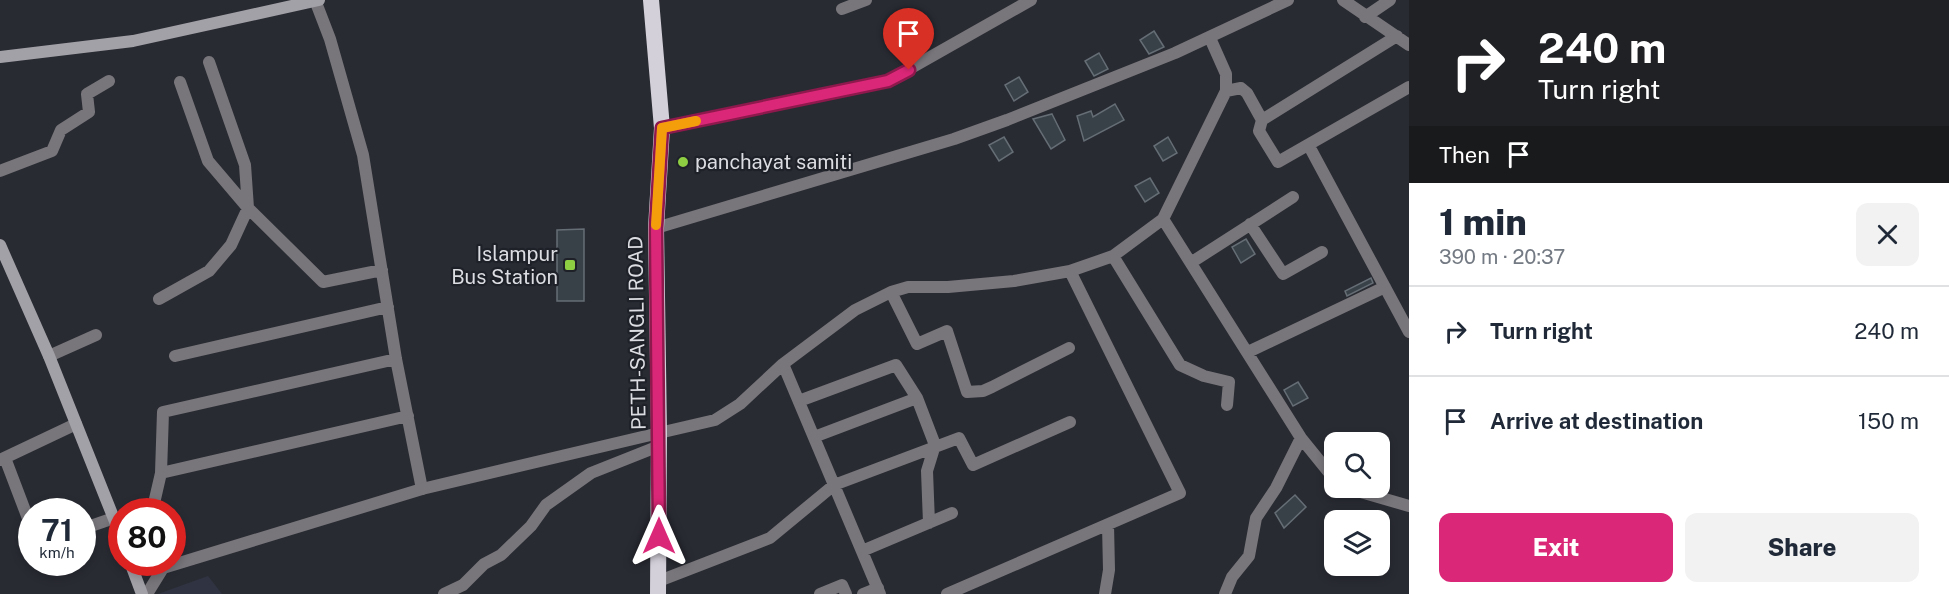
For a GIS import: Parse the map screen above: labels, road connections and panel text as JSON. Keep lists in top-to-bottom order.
{
  "streets": {
    "highway": ["PETH-SANGLI ROAD"]
  },
  "places": {
    "other": ["panchayat samiti"],
    "transit": ["Islampur Bus Station"]
  },
  "page": {
    "turn": ["240 m", "Turn right"],
    "then": "Then",
    "heading": ["1 min", "390 m · 20:37"],
    "list": [
      {
        "name": "Turn right",
        "value": "240 m"
      },
      {
        "name": "Arrive at destination",
        "value": "150 m"
      }
    ],
    "speed": "71 km/h",
    "limit": "80",
    "buttons": ["Exit", "Share"]
  }
}
